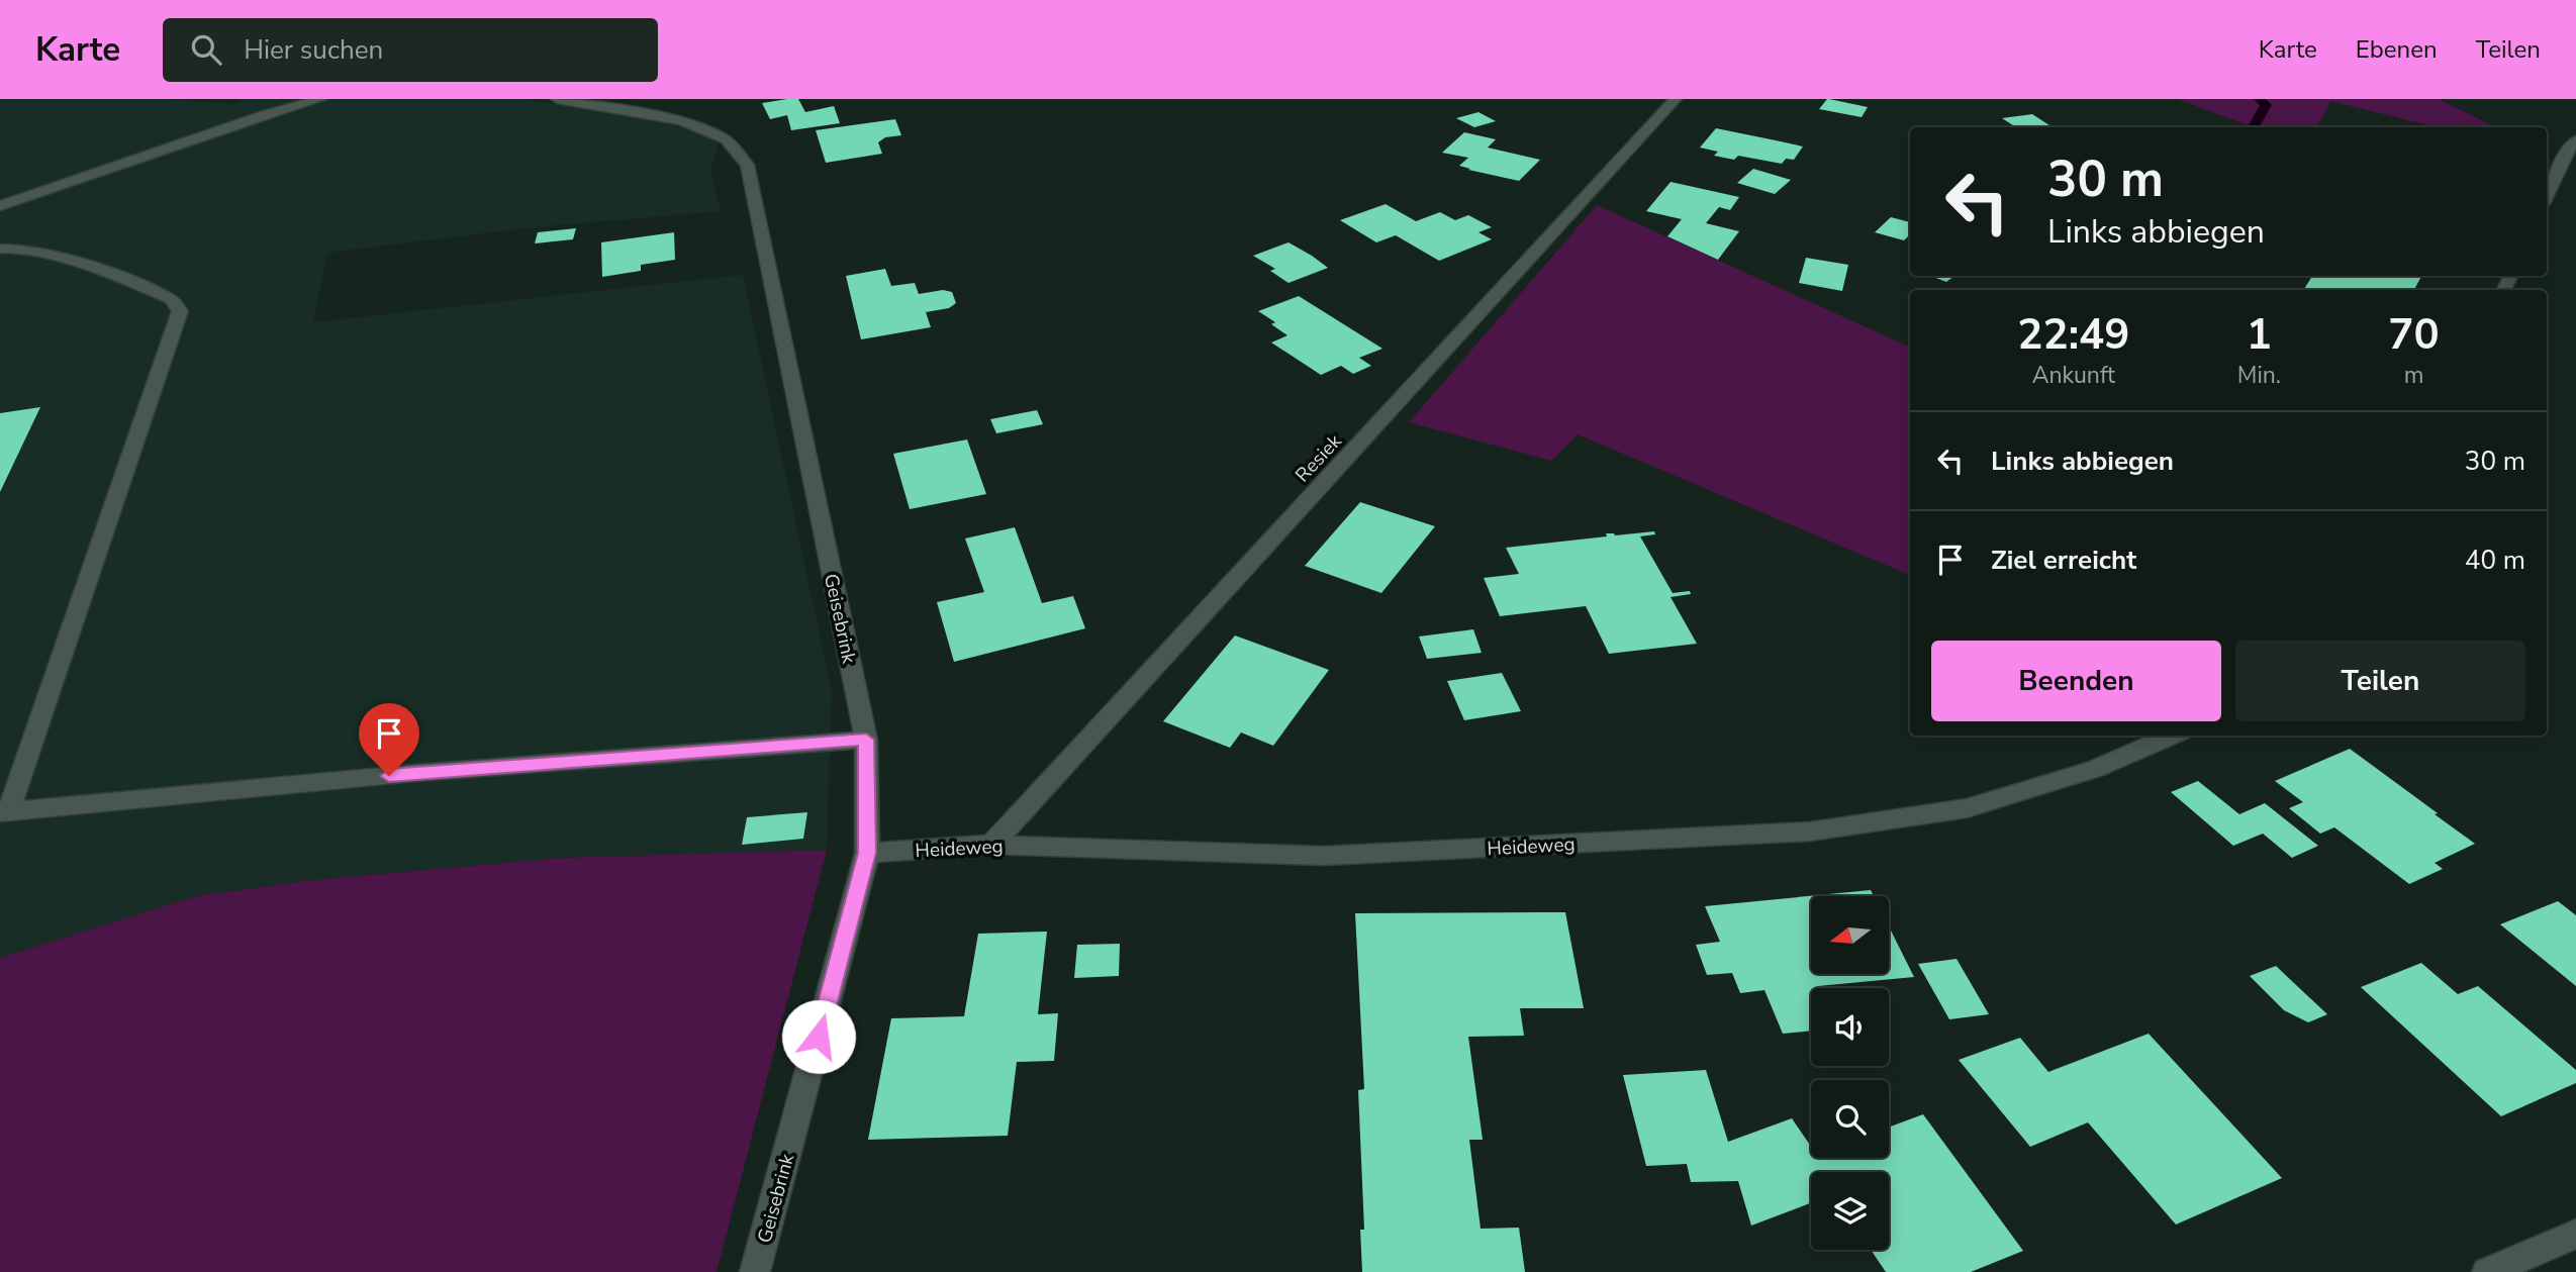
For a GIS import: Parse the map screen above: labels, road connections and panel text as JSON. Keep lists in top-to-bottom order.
{
  "streets": {
    "street": ["Resiek", "Geisebrink", "Heideweg"]
  },
  "crossings": [
    ["Resiek", "Heideweg"],
    ["Geisebrink", "Heideweg"]
  ],
  "north": "left",
  "page": {
    "header": "Karte",
    "search": "Hier suchen",
    "nav": ["Karte", "Ebenen", "Teilen"],
    "turn": ["30 m", "Links abbiegen"],
    "eta": [
      "22:49",
      "Ankunft",
      "1",
      "Min.",
      "70",
      "m"
    ],
    "list": [
      {
        "name": "Links abbiegen",
        "value": "30 m"
      },
      {
        "name": "Ziel erreicht",
        "value": "40 m"
      }
    ],
    "buttons": ["Beenden", "Teilen"]
  }
}
